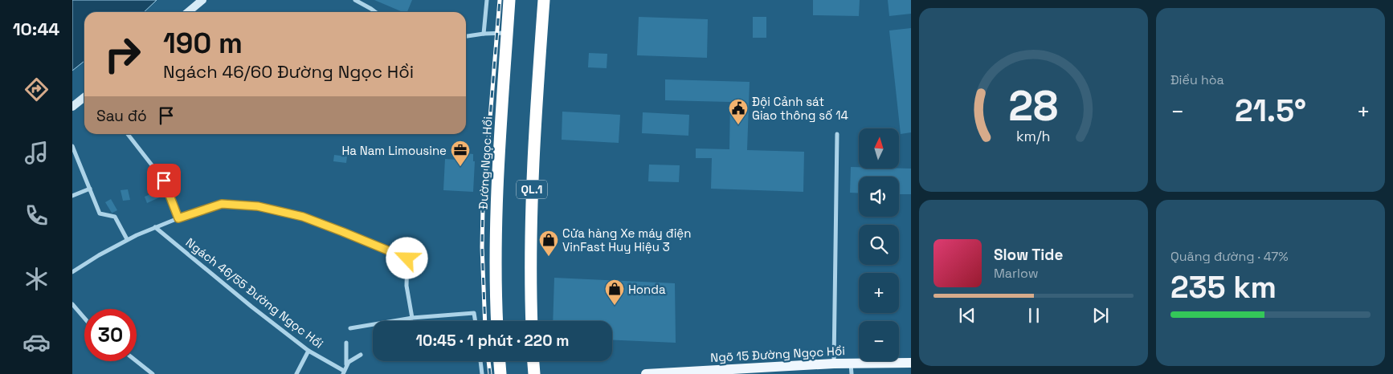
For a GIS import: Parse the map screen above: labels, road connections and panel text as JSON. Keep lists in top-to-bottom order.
{
  "streets": {
    "highway": ["Đường Ngọc Hồi", "QL.1"],
    "main road": ["Ngõ 15 Đường Ngọc Hồi"],
    "street": ["Ngách 46/55 Đường Ngọc Hồi"]
  },
  "places": {
    "public building": ["Đội Cảnh sát Giao thông số 14"],
    "office": ["Ha Nam Limousine"],
    "shop": ["Cửa hàng Xe máy điện VinFast Huy Hiệu 3", "Honda"]
  },
  "north": "top",
  "page": {
    "tabs": "10:44",
    "tile": [
      "Điều hòa",
      ["Quãng đường · 47%", "235 km"]
    ],
    "turn": ["190 m", "Ngách 46/60 Đường Ngọc Hồi"],
    "heat": ["−", "21.5°", "+"],
    "then": "Sau đó",
    "map_buttons": ["+", "−"],
    "song": ["Slow Tide", "Marlow"],
    "limit": "30",
    "trip": "10:45 · 1 phút · 220 m",
    "gauge": ["28", "km/h"]
  }
}
